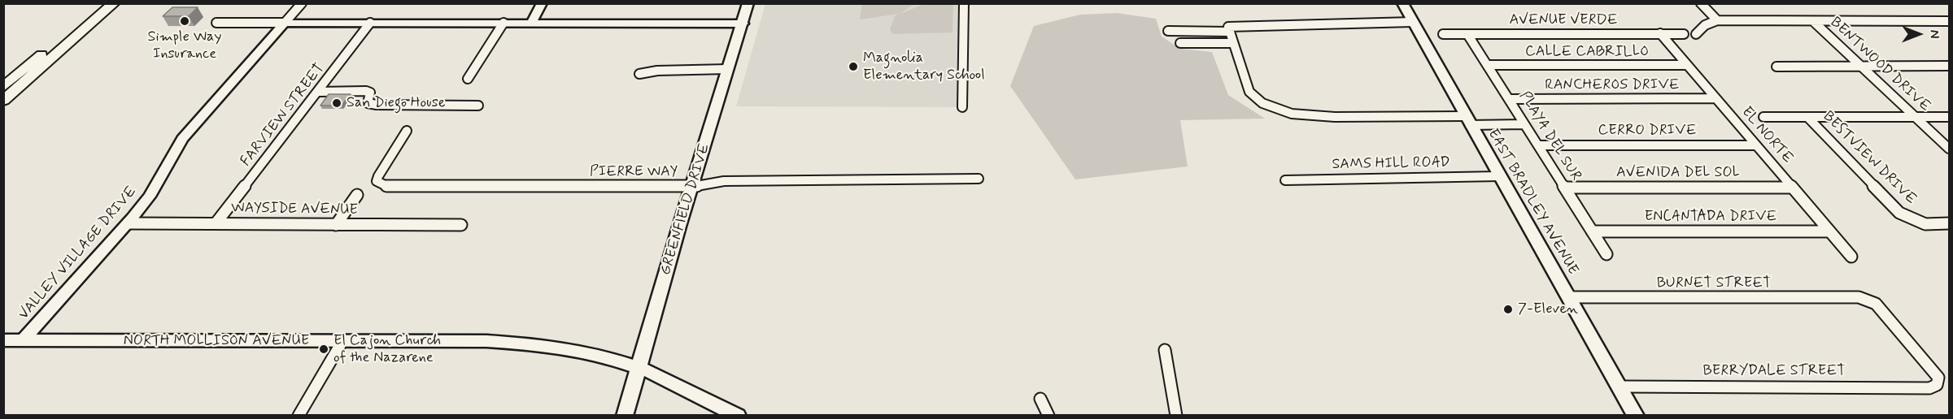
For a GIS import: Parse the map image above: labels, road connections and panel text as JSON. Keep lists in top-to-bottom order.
{
  "streets": {
    "main road": ["EAST BRADLEY AVENUE", "GREENFIELD DRIVE", "NORTH MOLLISON AVENUE"],
    "street": [
      "AVENUE VERDE",
      "CALLE CABRILLO",
      "BENTWOOD DRIVE",
      "RANCHEROS DRIVE",
      "FARVIEW STREET",
      "CERRO DRIVE",
      "EL NORTE",
      "PLAYA DEL SUR",
      "BESTVIEW DRIVE",
      "SAMS HILL ROAD",
      "PIERRE WAY",
      "AVENIDA DEL SOL",
      "WAYSIDE AVENUE",
      "ENCANTADA DRIVE",
      "VALLEY VILLAGE DRIVE",
      "BURNET STREET",
      "BERRYDALE STREET"
    ]
  },
  "crossings": [
    ["AVENUE VERDE", "EL NORTE"],
    ["AVENUE VERDE", "PLAYA DEL SUR"],
    ["CALLE CABRILLO", "EL NORTE"],
    ["CALLE CABRILLO", "PLAYA DEL SUR"],
    ["RANCHEROS DRIVE", "EL NORTE"],
    ["RANCHEROS DRIVE", "PLAYA DEL SUR"],
    ["FARVIEW STREET", "WAYSIDE AVENUE"],
    ["CERRO DRIVE", "EL NORTE"],
    ["CERRO DRIVE", "PLAYA DEL SUR"],
    ["EL NORTE", "AVENIDA DEL SOL"],
    ["EL NORTE", "ENCANTADA DRIVE"],
    ["PLAYA DEL SUR", "AVENIDA DEL SOL"],
    ["PLAYA DEL SUR", "ENCANTADA DRIVE"],
    ["SAMS HILL ROAD", "EAST BRADLEY AVENUE"],
    ["PIERRE WAY", "GREENFIELD DRIVE"],
    ["EAST BRADLEY AVENUE", "BURNET STREET"],
    ["EAST BRADLEY AVENUE", "BERRYDALE STREET"],
    ["WAYSIDE AVENUE", "VALLEY VILLAGE DRIVE"],
    ["GREENFIELD DRIVE", "NORTH MOLLISON AVENUE"],
    ["VALLEY VILLAGE DRIVE", "NORTH MOLLISON AVENUE"],
    ["BURNET STREET", "BERRYDALE STREET"]
  ],
  "places": [
    "Simple Way Insurance",
    "Magnolia Elementary School",
    "San Diego House",
    "7-Eleven",
    "El Cajon Church of the Nazarene"
  ],
  "north": "right"
}
